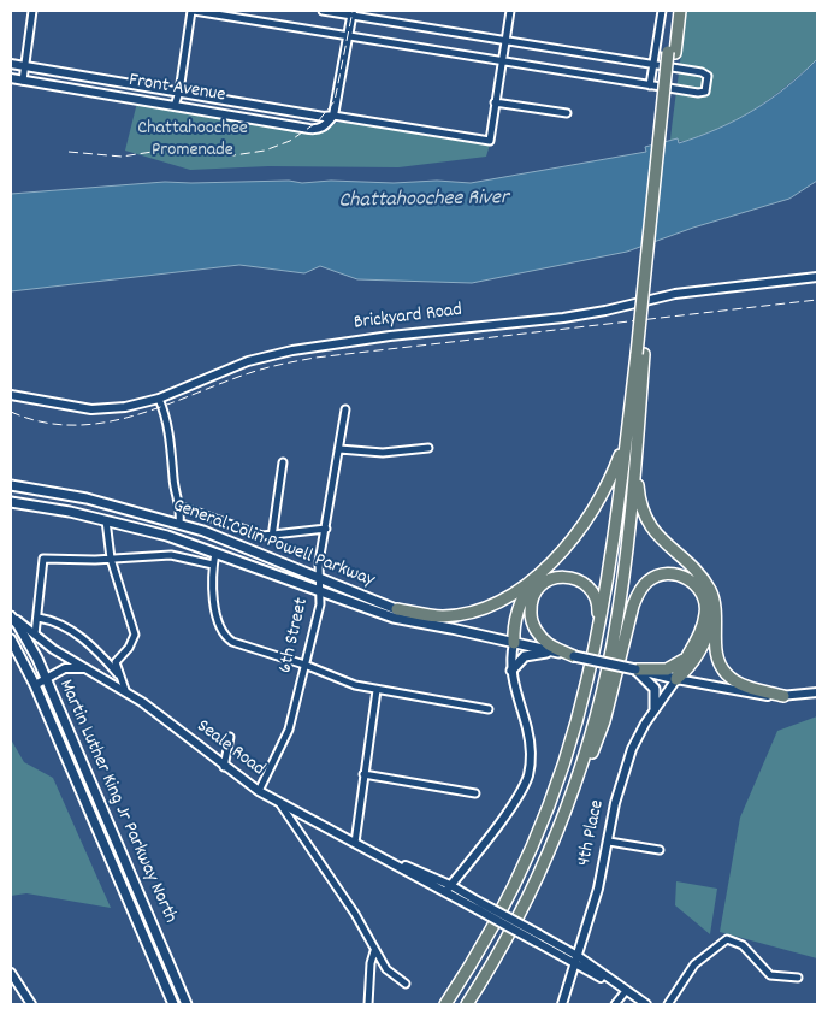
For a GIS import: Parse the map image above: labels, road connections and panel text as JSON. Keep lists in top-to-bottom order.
{
  "streets": {
    "main road": ["General Colin Powell Parkway", "Martin Luther King Jr Parkway North"],
    "street": [
      "Front Avenue",
      "Brickyard Road",
      "6th Street",
      "Seale Road",
      "4th Place"
    ]
  },
  "crossings": [
    ["General Colin Powell Parkway", "6th Street"],
    ["General Colin Powell Parkway", "4th Place"],
    ["6th Street", "Seale Road"],
    ["Seale Road", "Martin Luther King Jr Parkway North"],
    ["Seale Road", "4th Place"]
  ],
  "water": ["Chattahoochee River"],
  "parks": ["Chattahoochee Promenade"]
}
